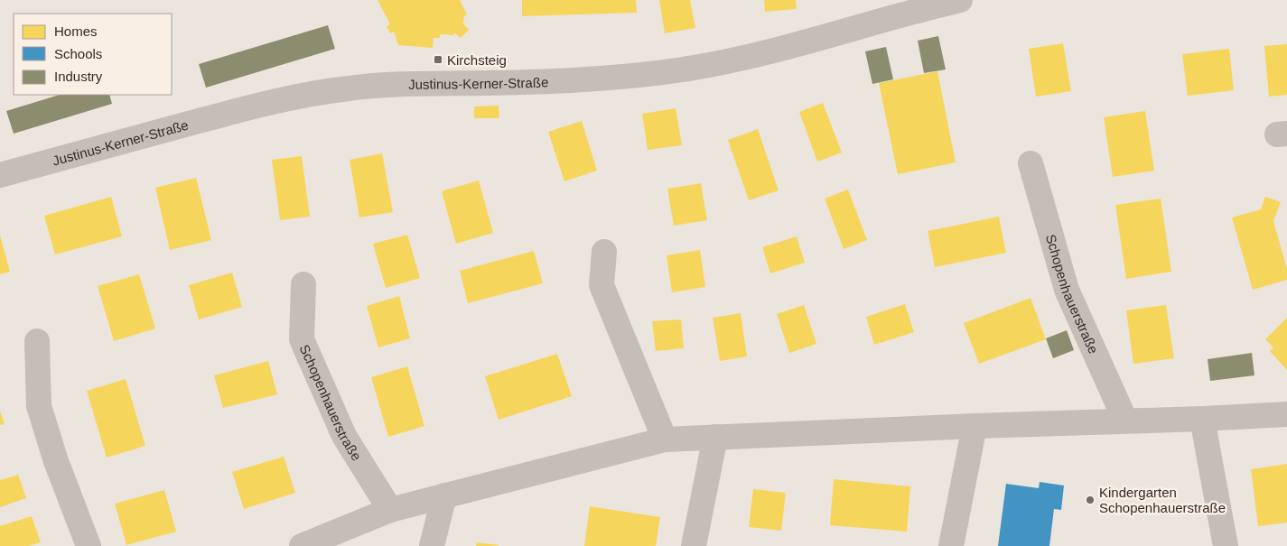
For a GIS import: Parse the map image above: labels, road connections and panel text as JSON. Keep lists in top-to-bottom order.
{
  "streets": {
    "street": ["Justinus-Kerner-Straße", "Schopenhauerstraße"]
  },
  "places": {
    "transit": ["Kirchsteig"],
    "other": ["Kindergarten Schopenhauerstraße"]
  },
  "legend": ["Homes", "Schools", "Industry"]
}
